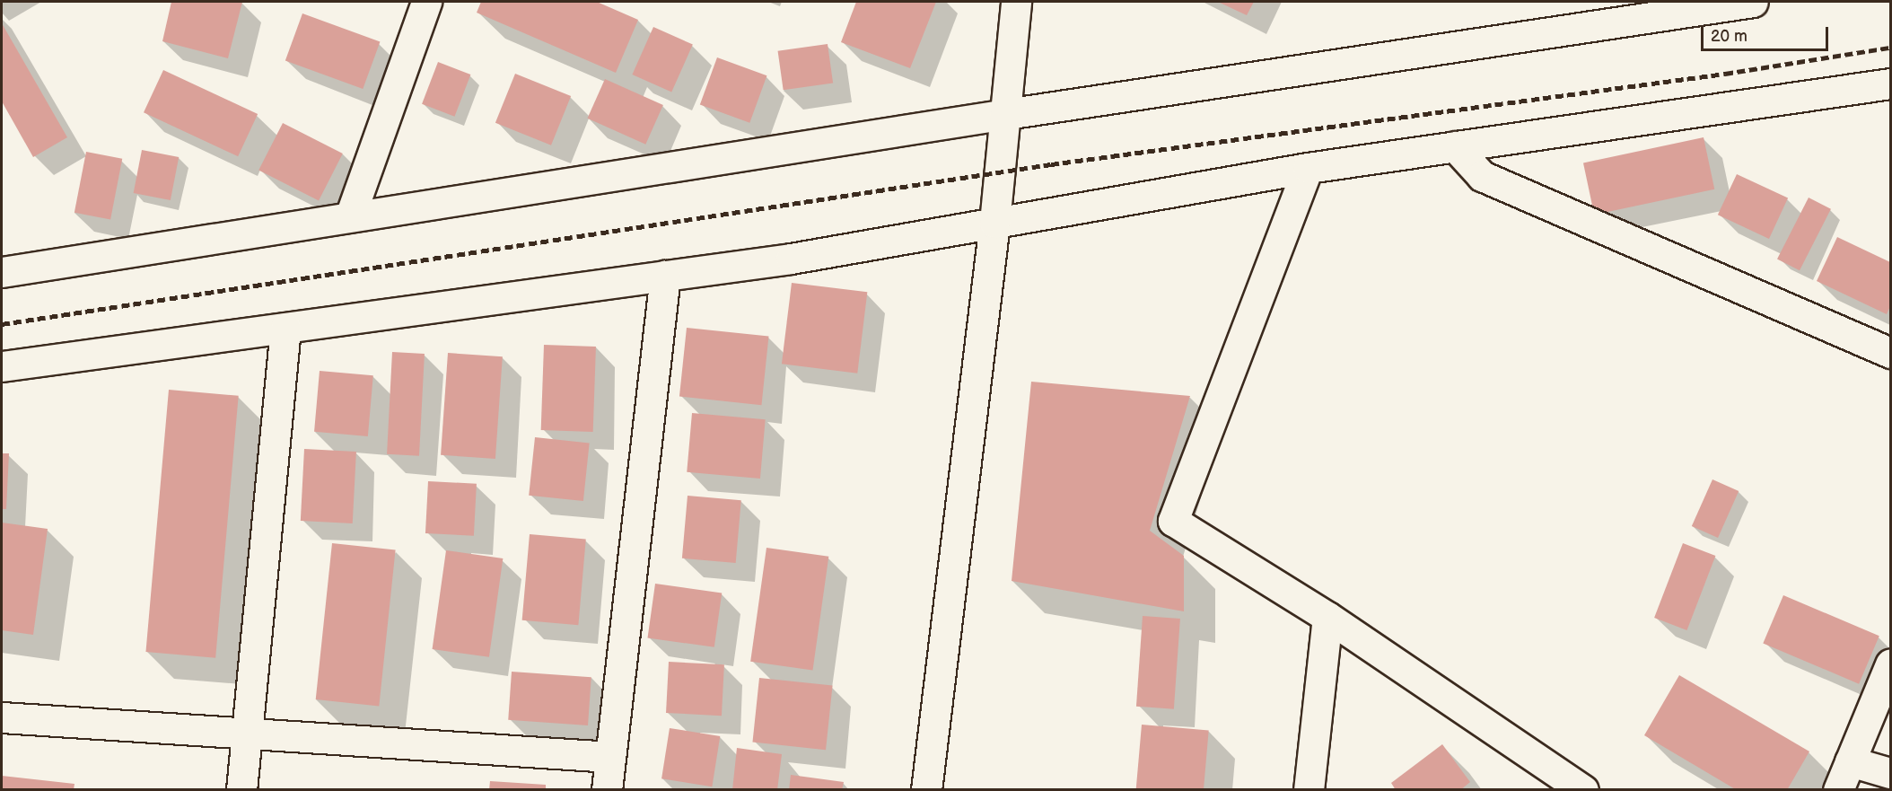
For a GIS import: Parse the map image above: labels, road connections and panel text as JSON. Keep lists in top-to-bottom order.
{
  "scale_bar": "20 m"
}
